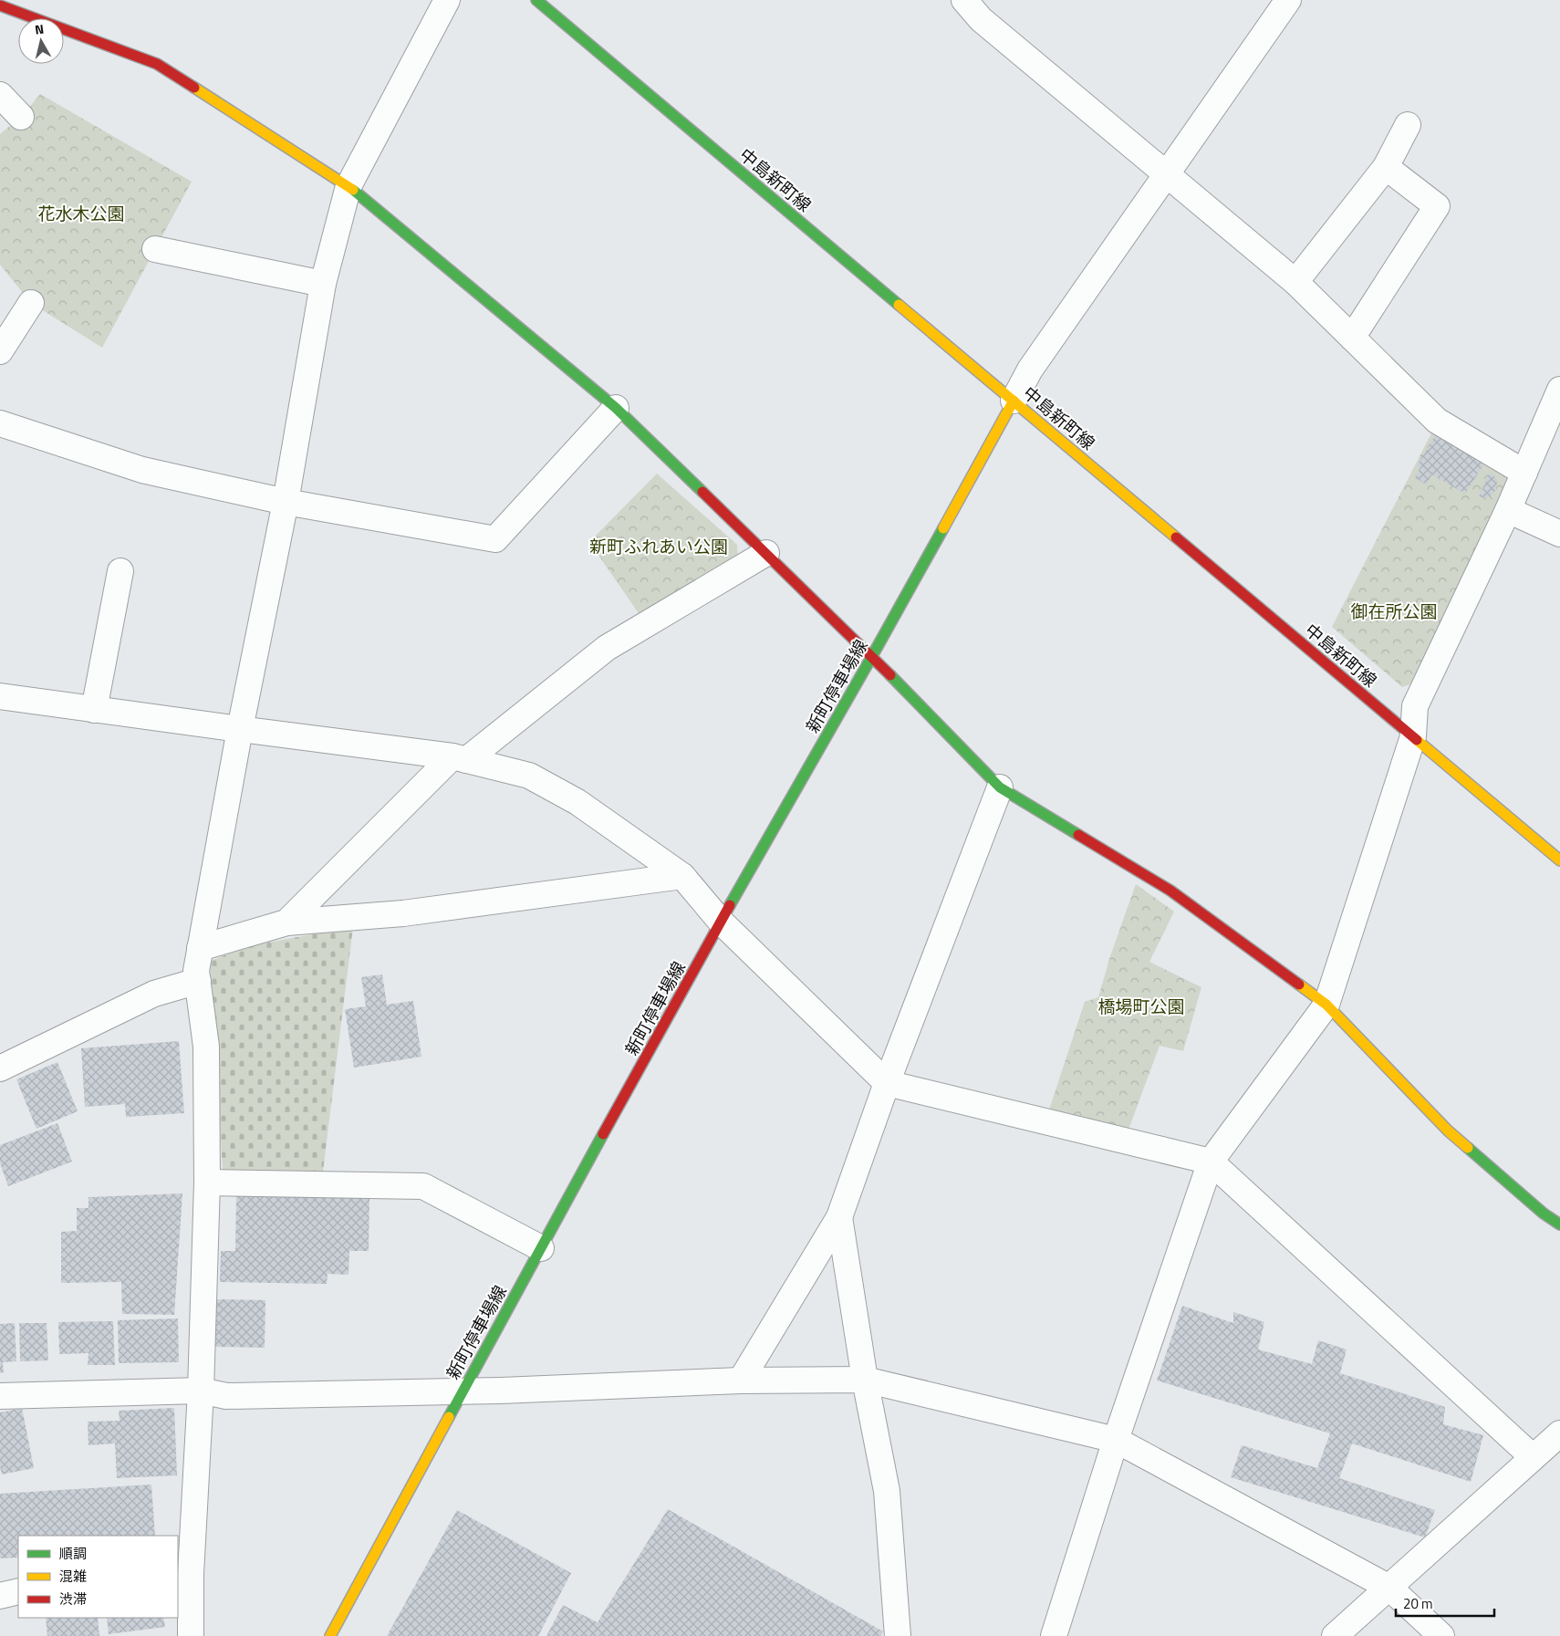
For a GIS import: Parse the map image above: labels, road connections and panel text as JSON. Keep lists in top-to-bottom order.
{
  "streets": {
    "main road": ["中島新町線", "新町停車場線"]
  },
  "crossings": [
    ["中島新町線", "新町停車場線"]
  ],
  "parks": [
    "花水木公園",
    "新町ふれあい公園",
    "御在所公園",
    "橋場町公園"
  ],
  "legend": ["順調", "混雑", "渋滞"],
  "scale_bar": "20 m",
  "north": "top"
}
